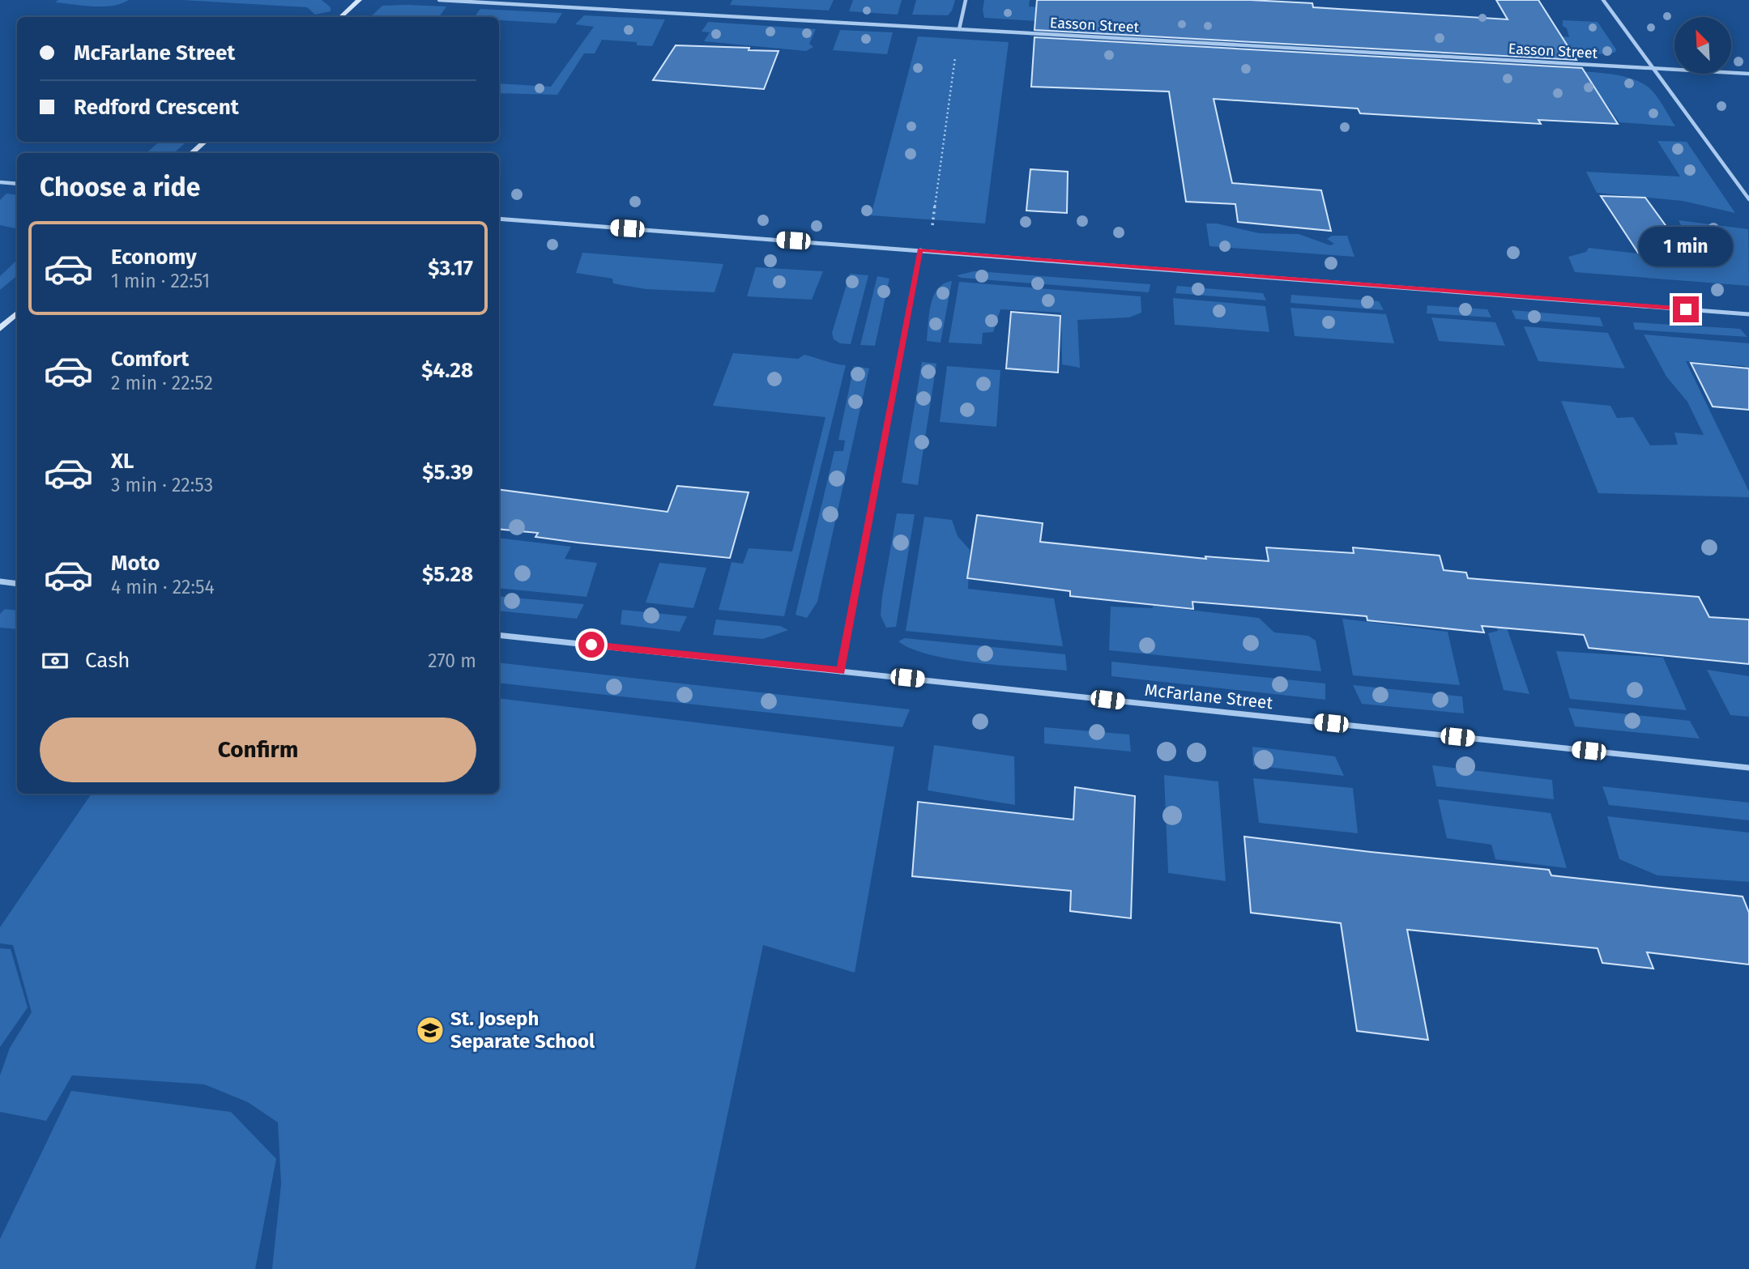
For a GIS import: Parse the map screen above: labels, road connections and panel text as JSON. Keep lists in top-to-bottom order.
{
  "streets": {
    "street": ["Easson Street", "McFarlane Street"]
  },
  "places": {
    "school or university": ["St. Joseph Separate School"]
  },
  "north": "top left",
  "page": {
    "banner": ["McFarlane Street", "Redford Crescent"],
    "heading": "Choose a ride",
    "list": [
      {
        "name": "Economy",
        "note": "1 min · 22:51",
        "value": "$3.17"
      },
      {
        "name": "Comfort",
        "note": "2 min · 22:52",
        "value": "$4.28"
      },
      {
        "name": "XL",
        "note": "3 min · 22:53",
        "value": "$5.39"
      },
      {
        "name": "Moto",
        "note": "4 min · 22:54",
        "value": "$5.28"
      }
    ],
    "bubble": "1 min",
    "pay": ["Cash", "270 m"],
    "buttons": "Confirm"
  }
}
